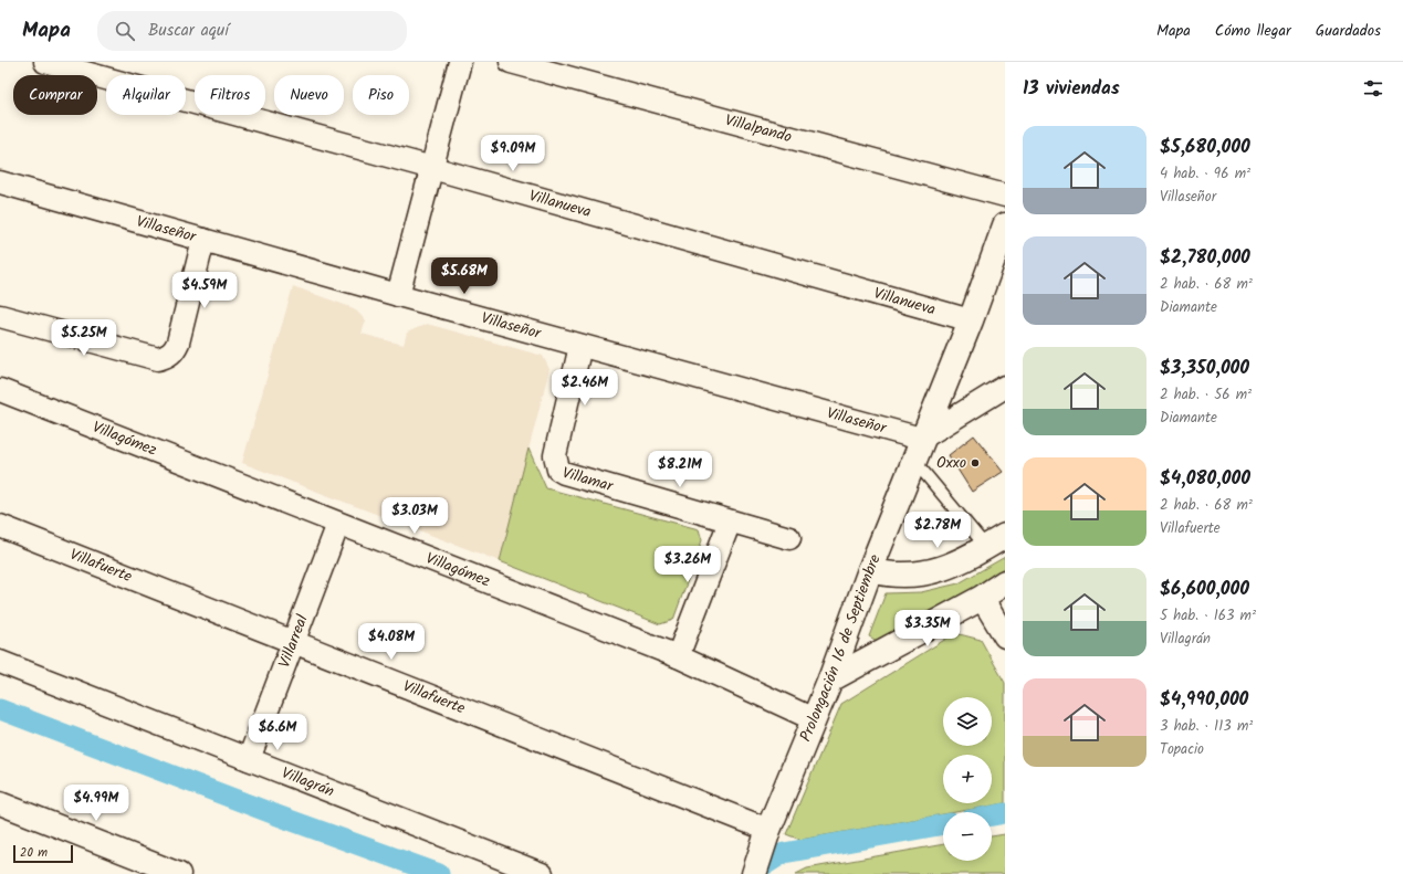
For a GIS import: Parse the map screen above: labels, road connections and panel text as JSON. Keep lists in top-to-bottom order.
{
  "streets": {
    "street": [
      "Villalpando",
      "Villanueva",
      "Villaseñor",
      "Villagómez",
      "Villamar",
      "Villafuerte",
      "Villarreal",
      "Prolongación 16 de Septiembre",
      "Villagrán"
    ]
  },
  "crossings": [
    ["Villanueva", "Prolongación 16 de Septiembre"],
    ["Villaseñor", "Villamar"],
    ["Villaseñor", "Prolongación 16 de Septiembre"],
    ["Villagómez", "Villarreal"],
    ["Villagómez", "Prolongación 16 de Septiembre"],
    ["Villafuerte", "Villarreal"],
    ["Villafuerte", "Prolongación 16 de Septiembre"],
    ["Villarreal", "Villagrán"]
  ],
  "places": ["Oxxo"],
  "scale_bar": "20 m",
  "page": {
    "header": "Mapa",
    "search": "Buscar aquí",
    "nav": ["Mapa", "Cómo llegar", "Guardados"],
    "heading": "13 viviendas",
    "chip": [
      "Comprar",
      "Alquilar",
      "Filtros",
      "Nuevo",
      "Piso"
    ],
    "list": [
      {
        "name": "$5,680,000",
        "note": "4 hab. · 96 m² · Villaseñor"
      },
      {
        "name": "$2,780,000",
        "note": "2 hab. · 68 m² · Diamante"
      },
      {
        "name": "$3,350,000",
        "note": "2 hab. · 56 m² · Diamante"
      },
      {
        "name": "$4,080,000",
        "note": "2 hab. · 68 m² · Villafuerte"
      },
      {
        "name": "$6,600,000",
        "note": "5 hab. · 163 m² · Villagrán"
      },
      {
        "name": "$4,990,000",
        "note": "3 hab. · 113 m² · Topacio"
      }
    ],
    "price": [
      "$9.09M",
      "$5.68M",
      "$4.59M",
      "$5.25M",
      "$2.46M",
      "$8.21M",
      "$3.03M",
      "$2.78M",
      "$3.26M",
      "$3.35M",
      "$4.08M",
      "$6.6M",
      "$4.99M"
    ],
    "map_buttons": ["+", "−"],
    "scale": "20 m"
  }
}
